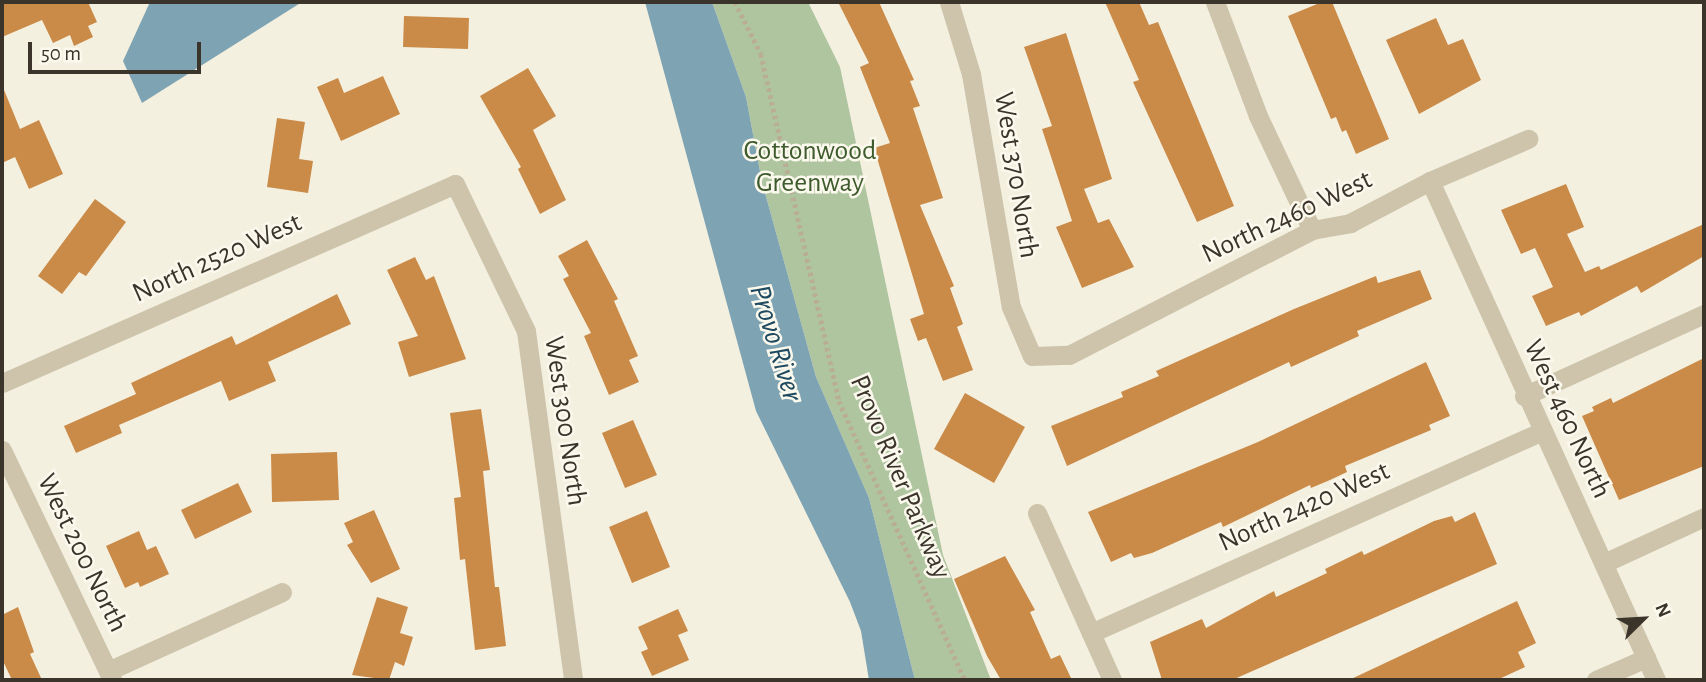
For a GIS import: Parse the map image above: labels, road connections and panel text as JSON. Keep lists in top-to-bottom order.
{
  "streets": {
    "street": [
      "West 370 North",
      "North 2460 West",
      "North 2520 West",
      "West 460 North",
      "West 300 North",
      "North 2420 West",
      "West 200 North"
    ],
    "path": ["Provo River Parkway"]
  },
  "crossings": [
    ["West 370 North", "North 2460 West"],
    ["North 2460 West", "West 460 North"],
    ["North 2520 West", "West 300 North"],
    ["West 460 North", "North 2420 West"]
  ],
  "water": ["Provo River"],
  "parks": ["Cottonwood Greenway"],
  "scale_bar": "50 m",
  "north": "top right"
}
